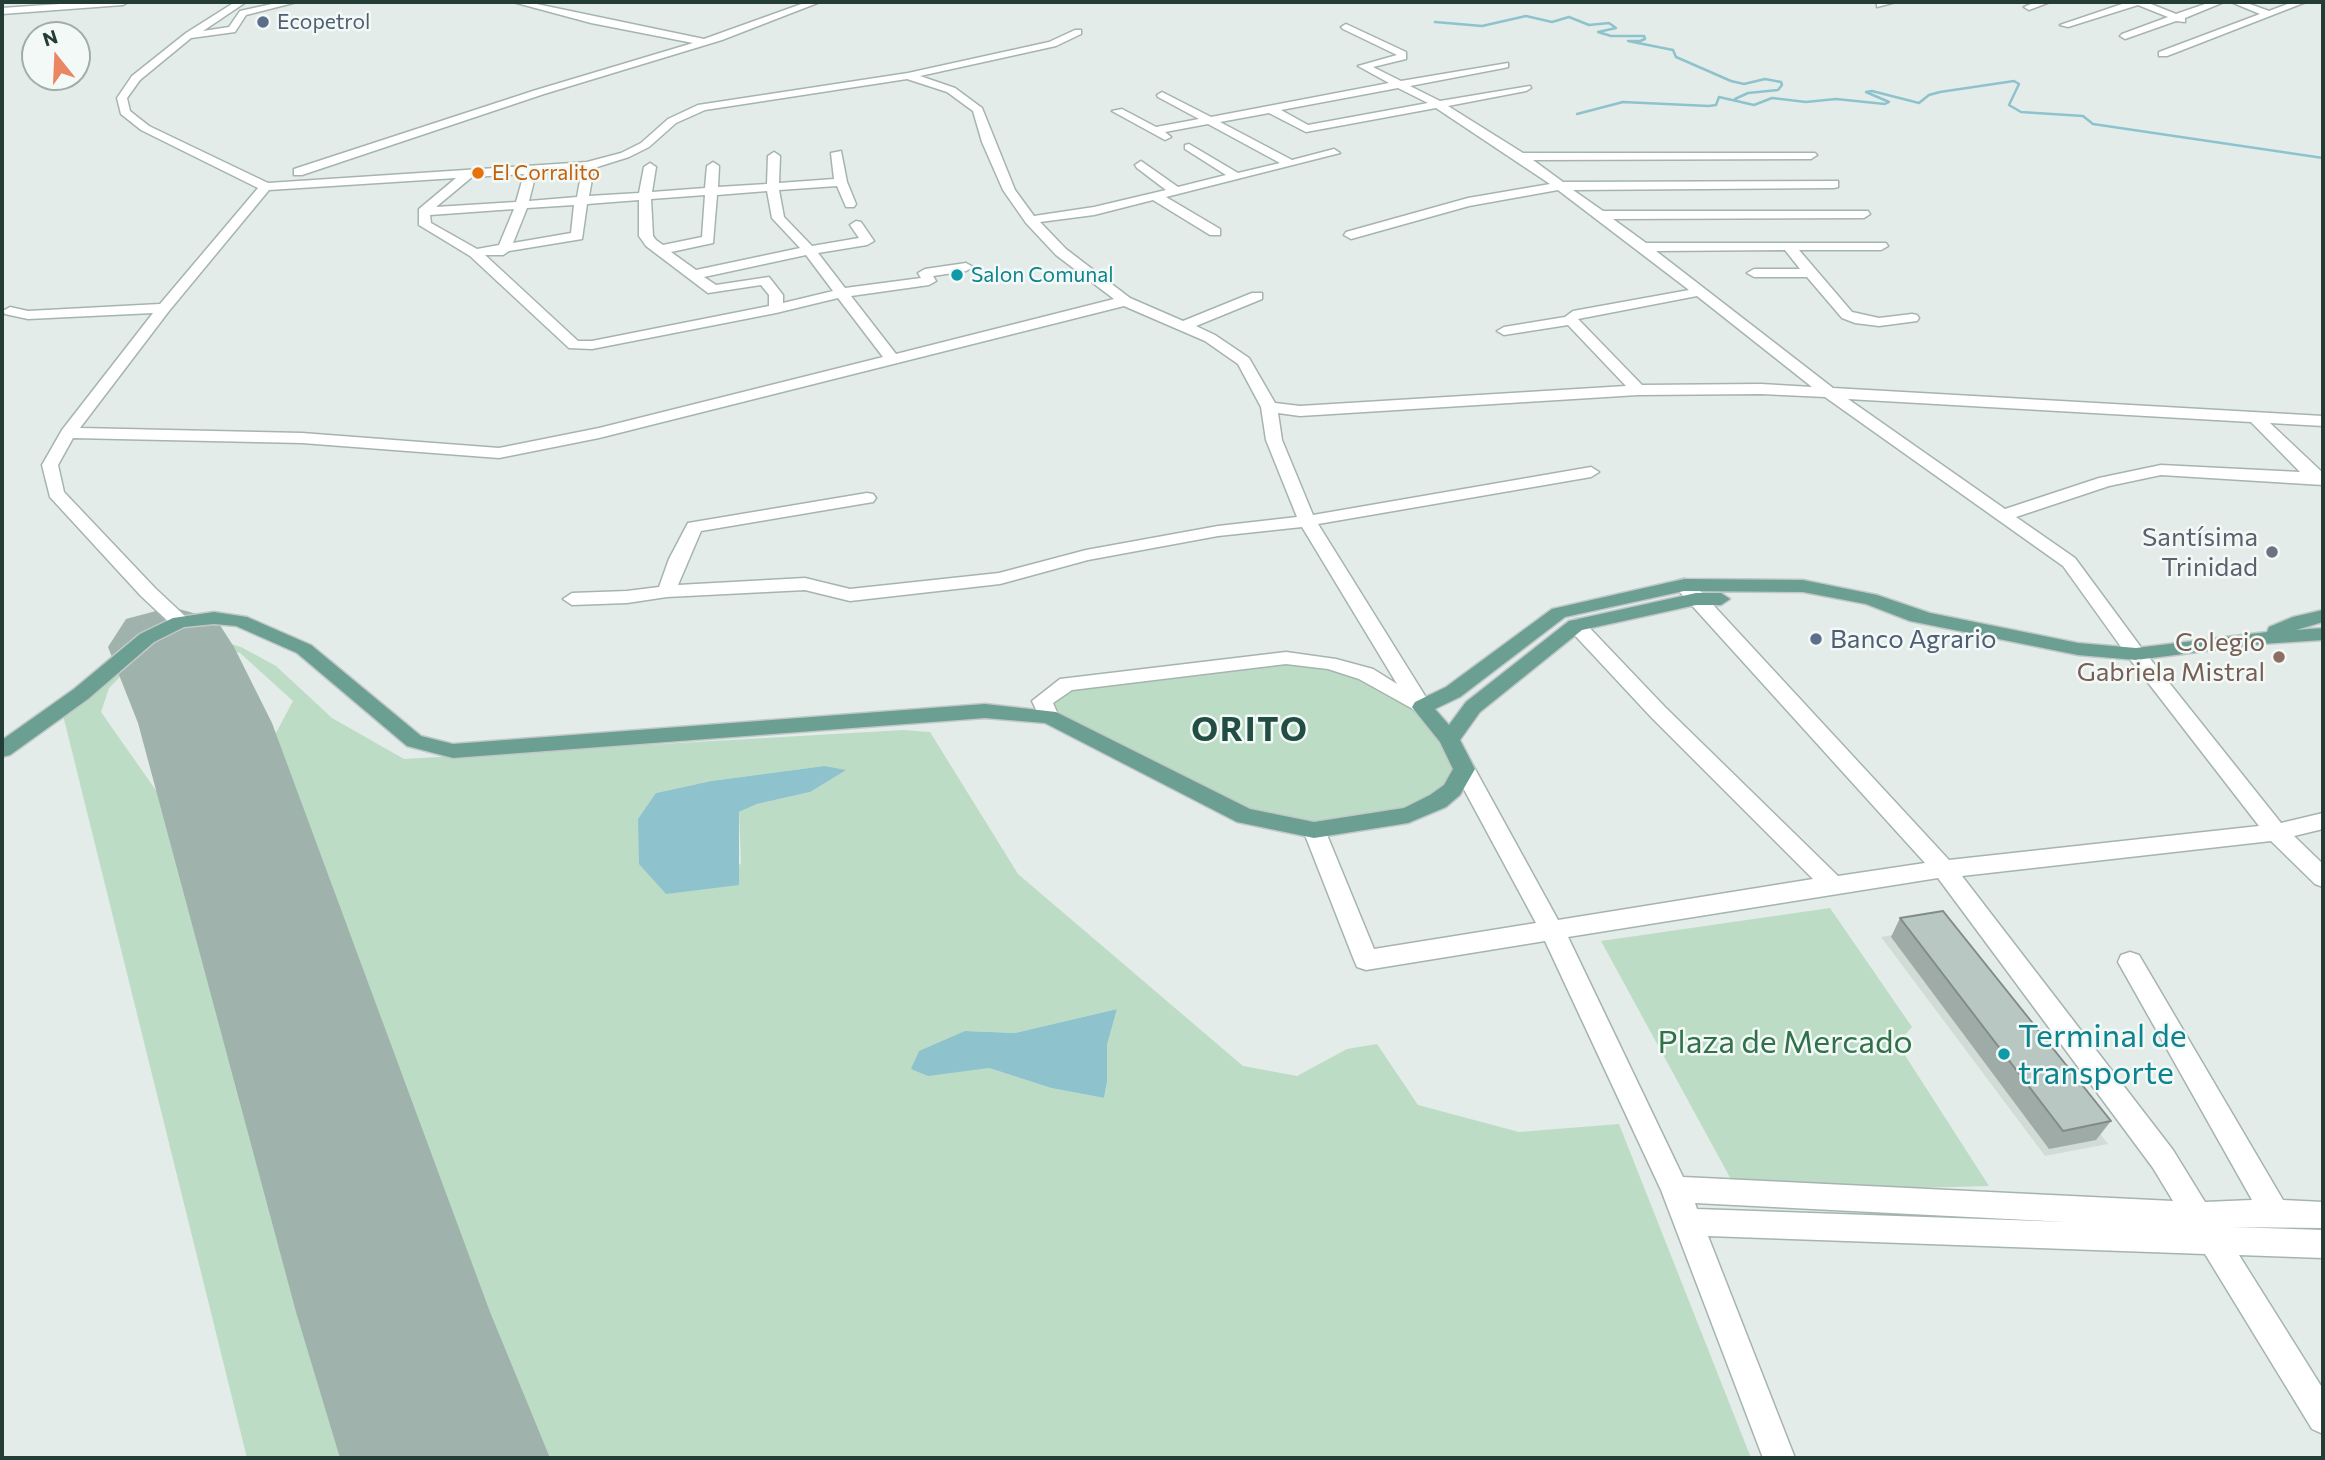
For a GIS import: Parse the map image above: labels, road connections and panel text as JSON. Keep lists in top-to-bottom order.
{
  "districts": ["ORITO"],
  "parks": ["Plaza de Mercado"],
  "places": [
    "Ecopetrol",
    "El Corralito",
    "Salon Comunal",
    "Santísima Trinidad",
    "Banco Agrario",
    "Colegio Gabriela Mistral",
    "Terminal de transporte"
  ],
  "north": "top"
}
